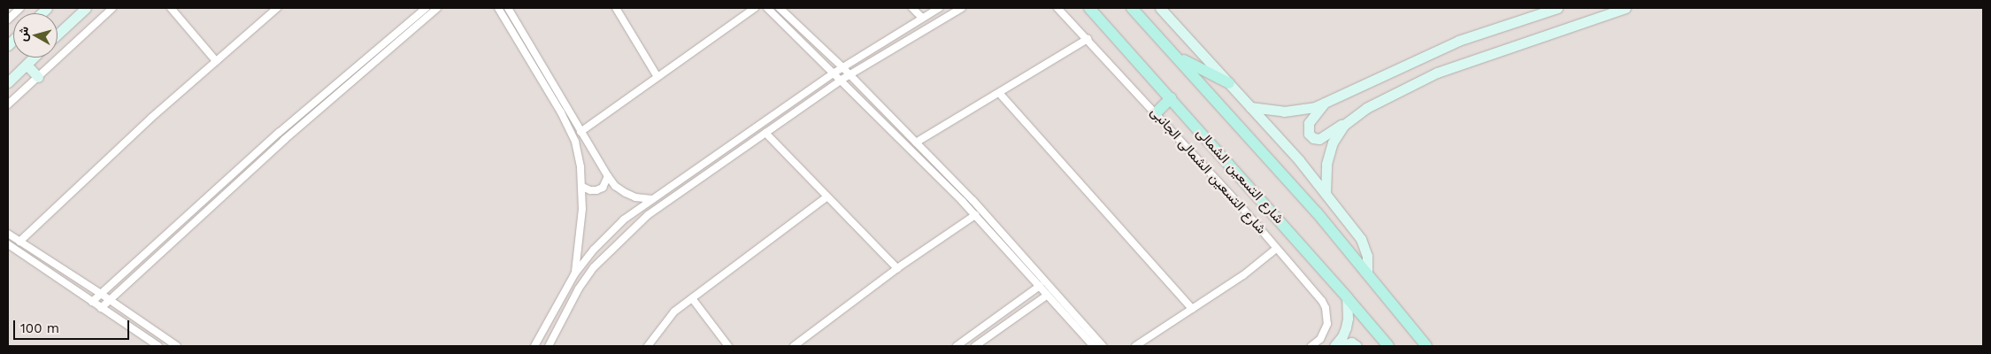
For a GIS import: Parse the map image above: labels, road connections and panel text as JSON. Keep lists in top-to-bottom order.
{
  "streets": {
    "main road": ["شارع التسعين الشمالى"],
    "street": ["شارع التسعين الشمالى الجانبى"]
  },
  "scale_bar": "100 m",
  "north": "left"
}
